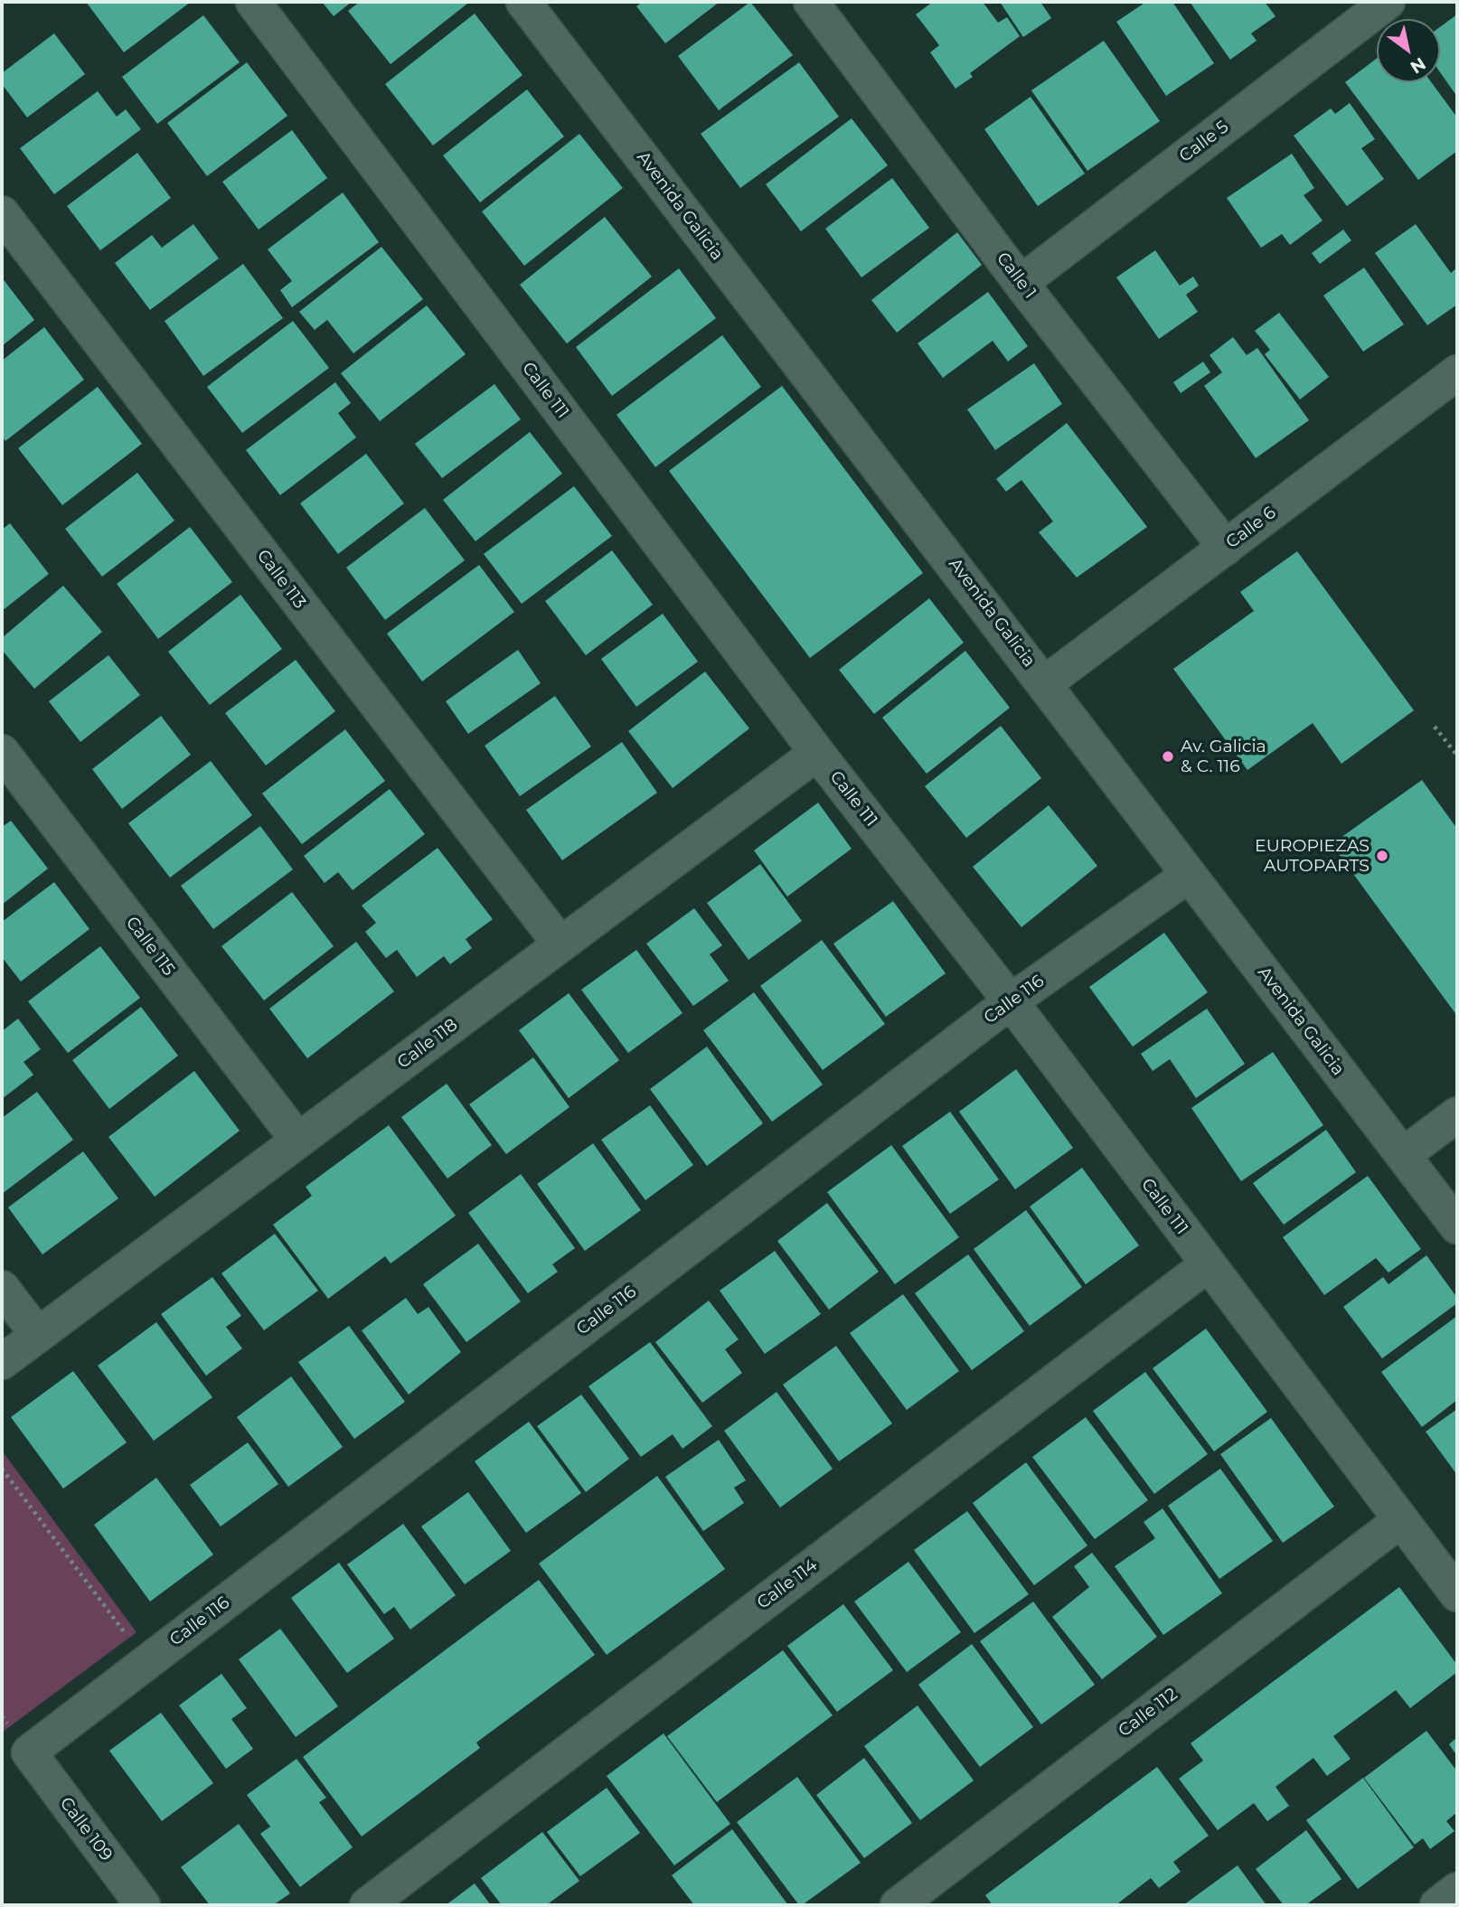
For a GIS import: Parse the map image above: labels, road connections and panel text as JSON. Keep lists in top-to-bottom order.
{
  "streets": {
    "street": [
      "Calle 5",
      "Avenida Galicia",
      "Calle 1",
      "Calle 111",
      "Calle 6",
      "Calle 113",
      "Calle 115",
      "Calle 116",
      "Calle 118",
      "Calle 114",
      "Calle 112",
      "Calle 109"
    ]
  },
  "crossings": [
    ["Calle 5", "Calle 1"],
    ["Avenida Galicia", "Calle 6"],
    ["Avenida Galicia", "Calle 116"],
    ["Calle 1", "Calle 6"],
    ["Calle 111", "Calle 116"],
    ["Calle 111", "Calle 118"],
    ["Calle 111", "Calle 114"],
    ["Calle 111", "Calle 112"],
    ["Calle 113", "Calle 118"],
    ["Calle 115", "Calle 118"],
    ["Calle 116", "Calle 109"]
  ],
  "places": ["Av. Galicia & C. 116", "EUROPIEZAS AUTOPARTS"],
  "north": "bottom right"
}
